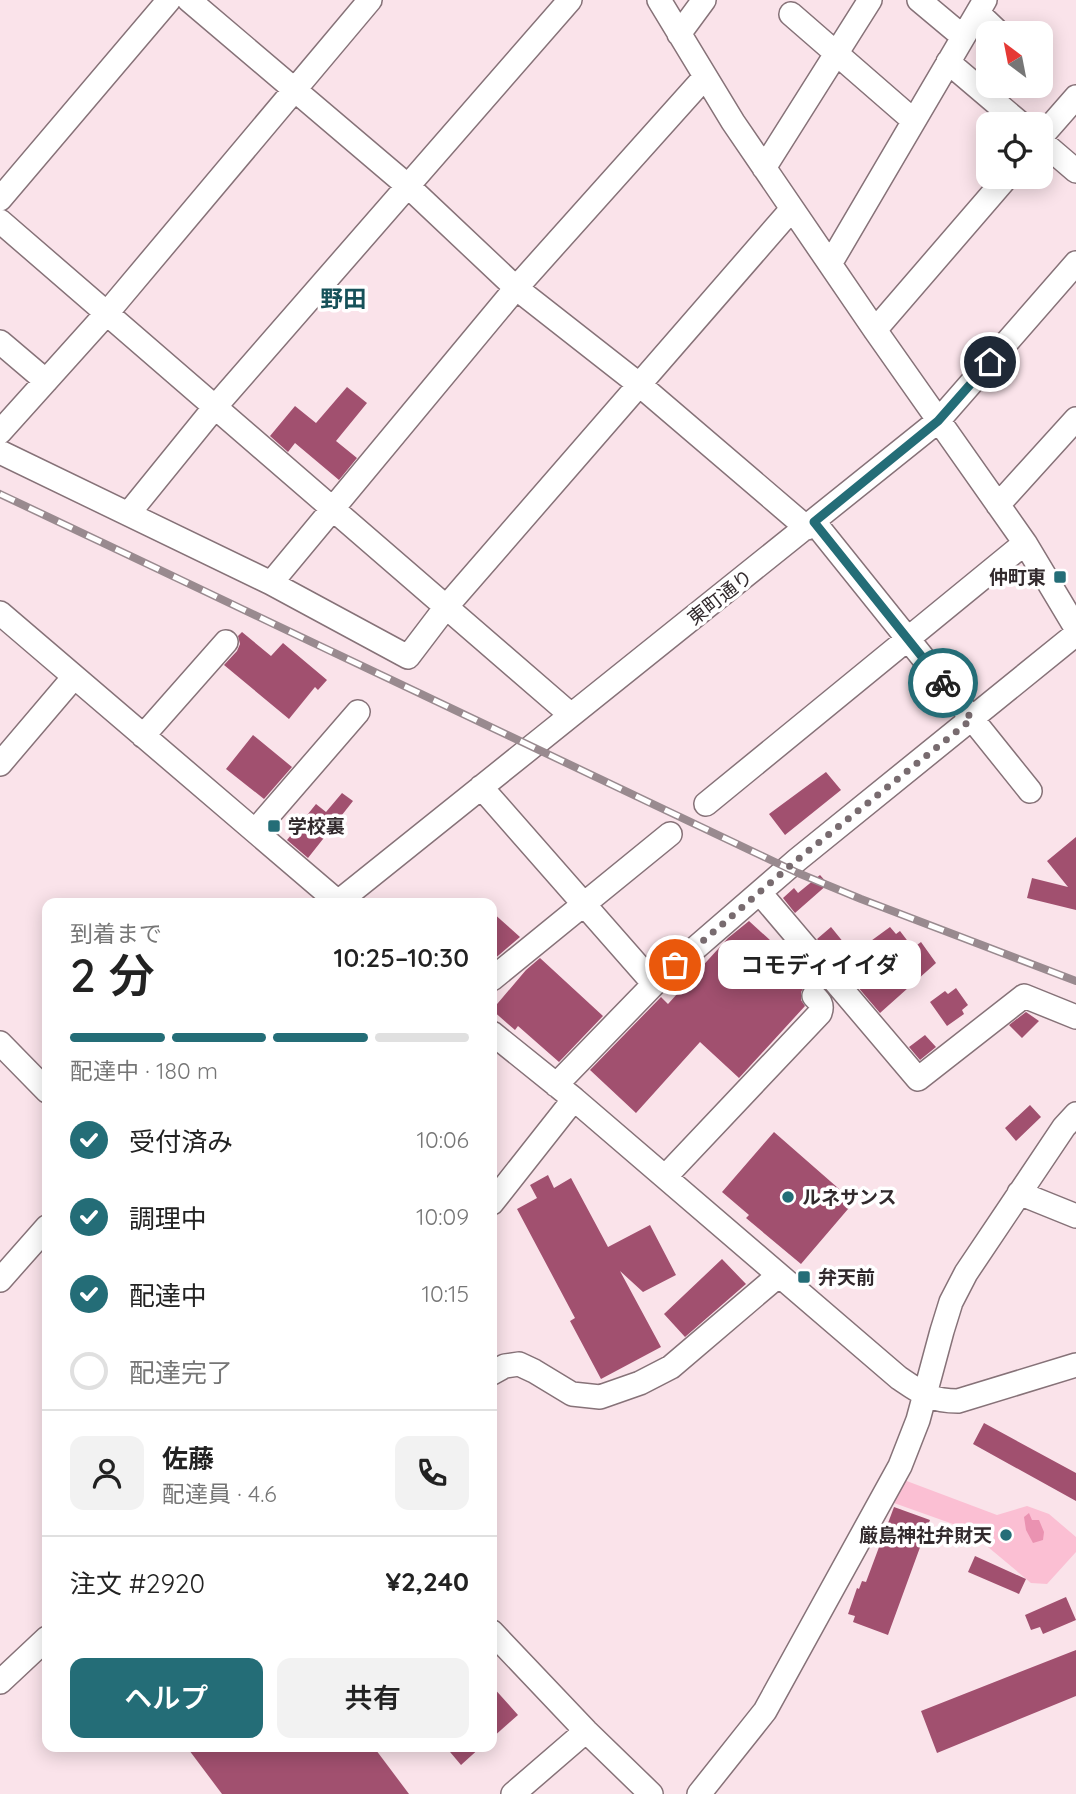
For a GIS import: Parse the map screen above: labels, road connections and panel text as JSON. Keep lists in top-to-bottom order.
{
  "streets": {
    "street": ["東町通り"]
  },
  "districts": ["野田"],
  "places": {
    "transit": ["仲町東", "学校裏", "弁天前"],
    "other": ["コモディイイダ", "ルネサンス", "厳島神社弁財天"]
  },
  "north": "top left",
  "page": {
    "heading": ["2 分", "到着まで", "10:25–10:30"],
    "panel": [
      "佐藤",
      "配達員 · 4.6",
      "注文 #2920",
      "¥2,240"
    ],
    "bubble": "コモディイイダ",
    "bar": "配達中 · 180 m",
    "list": [
      ["受付済み", "10:06"],
      ["調理中", "10:09"],
      ["配達中", "10:15"],
      "配達完了"
    ],
    "buttons": ["ヘルプ", "共有"]
  }
}
